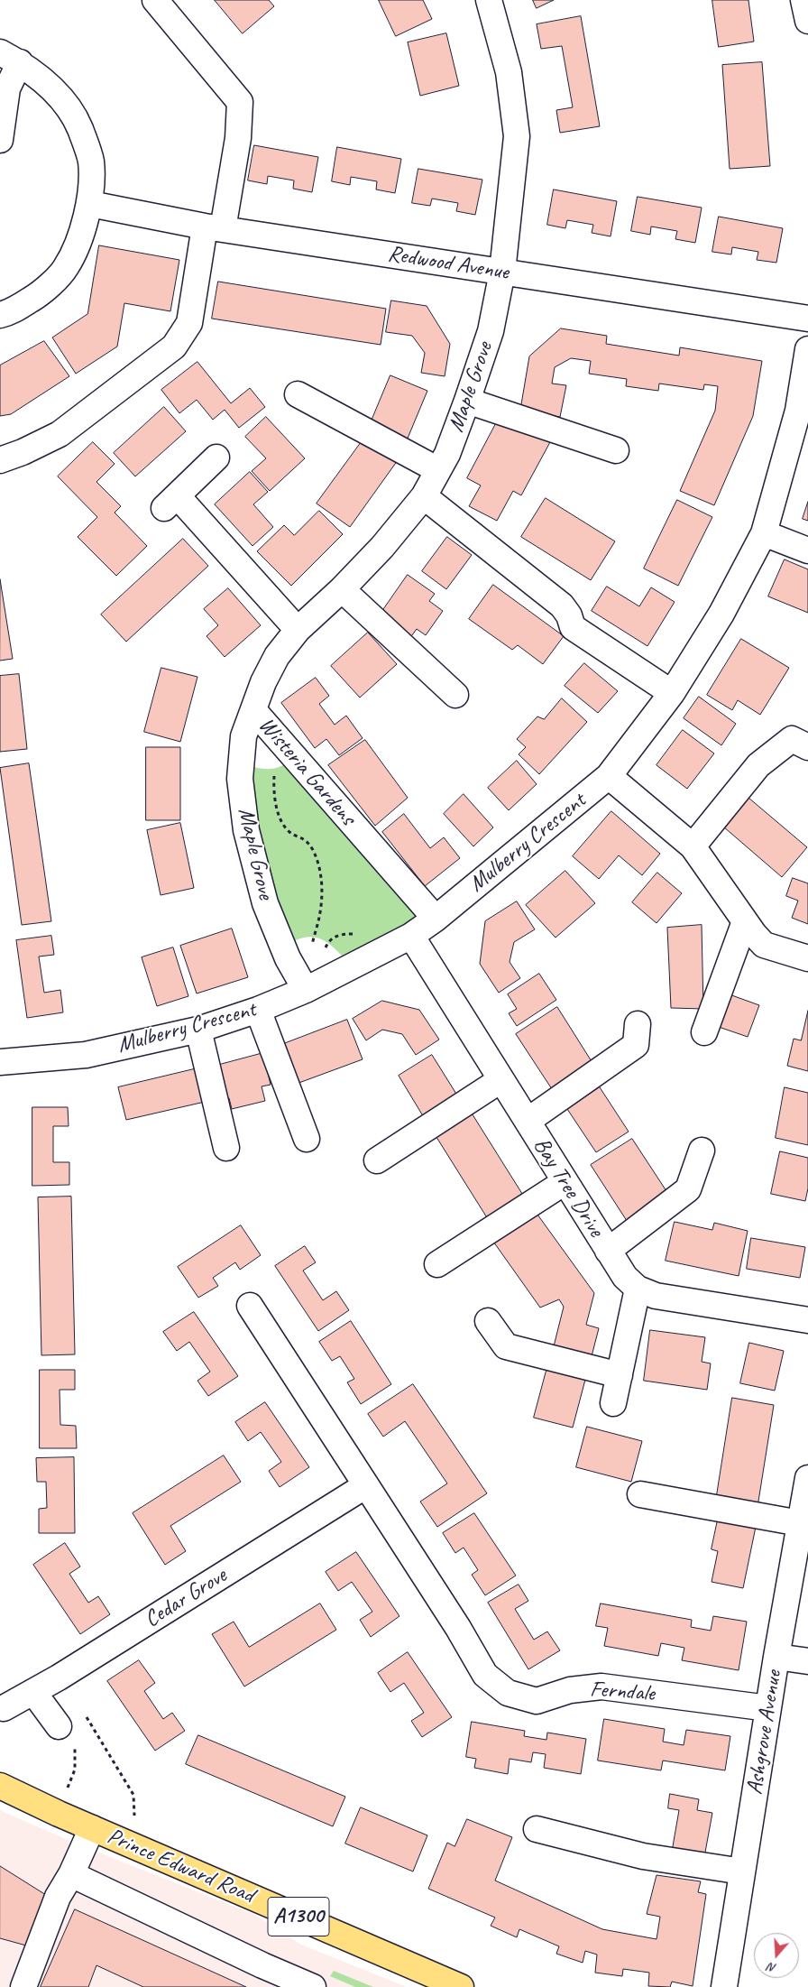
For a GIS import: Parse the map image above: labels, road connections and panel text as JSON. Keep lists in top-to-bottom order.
{
  "streets": {
    "main road": ["Prince Edward Road", "A1300"],
    "street": [
      "Redwood Avenue",
      "Maple Grove",
      "Wisteria Gardens",
      "Mulberry Crescent",
      "Bay Tree Drive",
      "Cedar Grove",
      "Ferndale",
      "Ashgrove Avenue"
    ]
  },
  "crossings": [
    ["Redwood Avenue", "Maple Grove"],
    ["Maple Grove", "Wisteria Gardens"],
    ["Maple Grove", "Mulberry Crescent"],
    ["Wisteria Gardens", "Mulberry Crescent"],
    ["Mulberry Crescent", "Bay Tree Drive"],
    ["Cedar Grove", "Ferndale"],
    ["Ferndale", "Ashgrove Avenue"]
  ],
  "north": "bottom"
}
